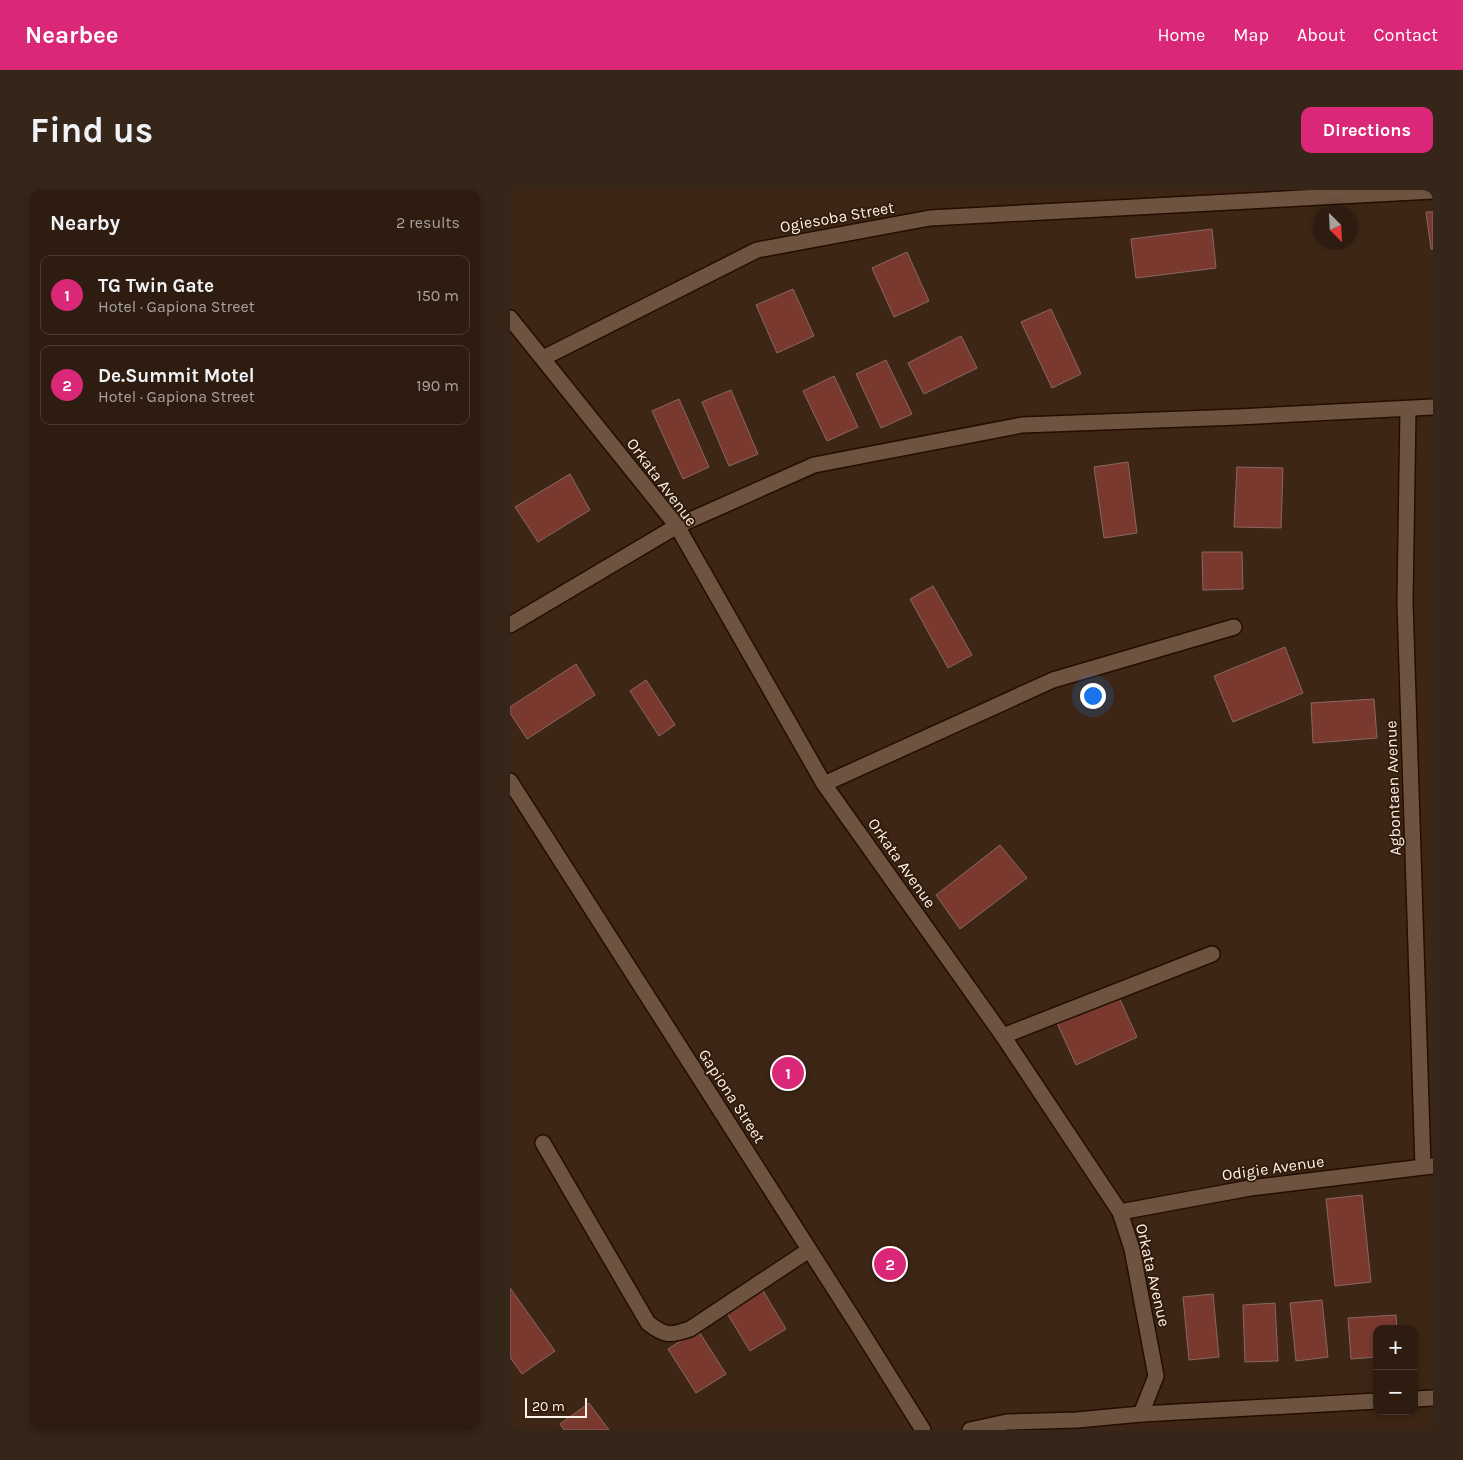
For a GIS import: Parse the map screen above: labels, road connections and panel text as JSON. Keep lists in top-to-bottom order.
{
  "streets": {
    "street": [
      "Ogiesoba Street",
      "Orkata Avenue",
      "Agbontaen Avenue",
      "Gapiona Street",
      "Odigie Avenue"
    ]
  },
  "crossings": [
    ["Ogiesoba Street", "Orkata Avenue"],
    ["Orkata Avenue", "Odigie Avenue"],
    ["Agbontaen Avenue", "Odigie Avenue"]
  ],
  "scale_bar": "20 m",
  "north": "bottom right",
  "page": {
    "header": "Nearbee",
    "nav": [
      "Home",
      "Map",
      "About",
      "Contact"
    ],
    "buttons": "Directions",
    "title": "Find us",
    "heading": ["Nearby", "2 results"],
    "list": [
      {
        "mark": "1",
        "name": "TG Twin Gate",
        "note": "Hotel · Gapiona Street",
        "value": "150 m"
      },
      {
        "mark": "2",
        "name": "De.Summit Motel",
        "note": "Hotel · Gapiona Street",
        "value": "190 m"
      }
    ],
    "pins": ["1", "2"],
    "map_buttons": ["+", "−"],
    "scale": "20 m"
  }
}
